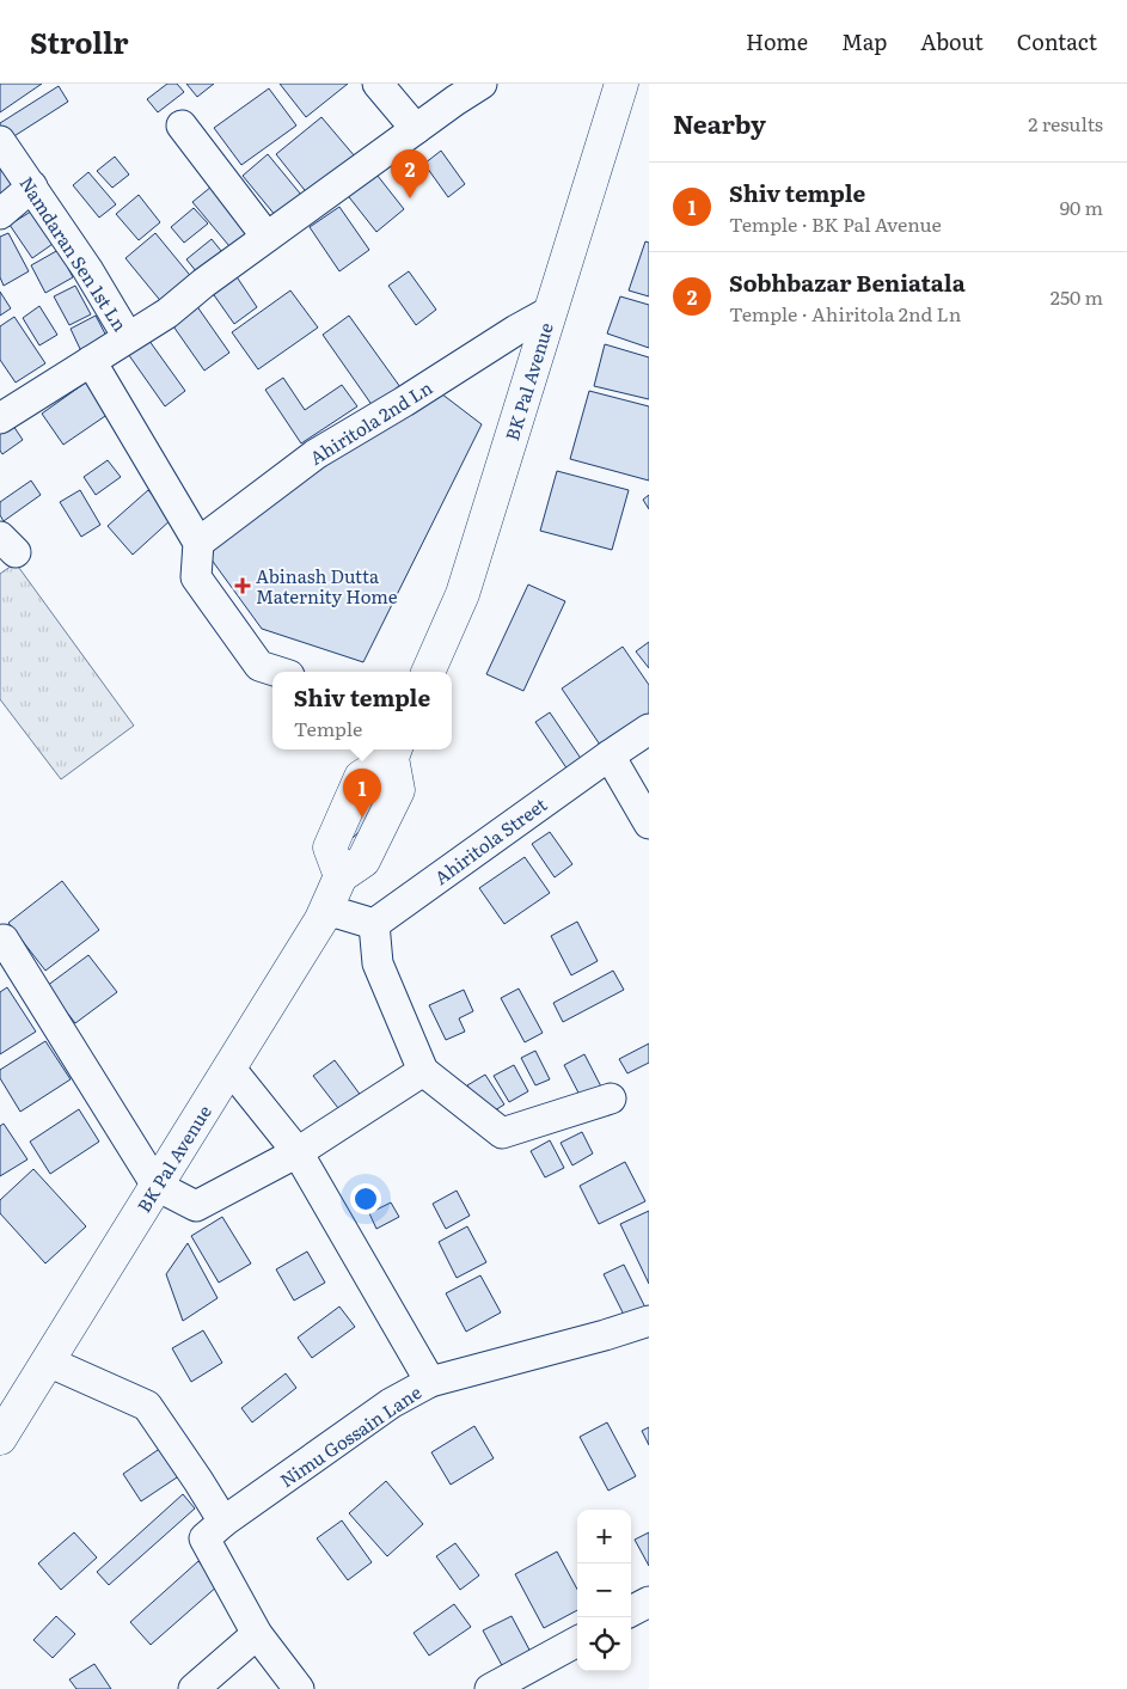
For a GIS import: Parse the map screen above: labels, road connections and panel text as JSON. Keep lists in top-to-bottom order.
{
  "streets": {
    "main road": ["BK Pal Avenue"],
    "street": [
      "Namdaran Sen 1st Ln",
      "Ahiritola 2nd Ln",
      "Ahiritola Street",
      "Nimu Gossain Lane"
    ]
  },
  "crossings": [
    ["BK Pal Avenue", "Ahiritola 2nd Ln"]
  ],
  "places": {
    "health": ["Abinash Dutta Maternity Home"]
  },
  "page": {
    "header": "Strollr",
    "nav": [
      "Home",
      "Map",
      "About",
      "Contact"
    ],
    "heading": ["Nearby", "2 results"],
    "pins": ["2", "1"],
    "list": [
      {
        "mark": "1",
        "name": "Shiv temple",
        "note": "Temple · BK Pal Avenue",
        "value": "90 m"
      },
      {
        "mark": "2",
        "name": "Sobhbazar Beniatala",
        "note": "Temple · Ahiritola 2nd Ln",
        "value": "250 m"
      }
    ],
    "popup": ["Shiv temple", "Temple"],
    "map_buttons": ["+", "−"]
  }
}
